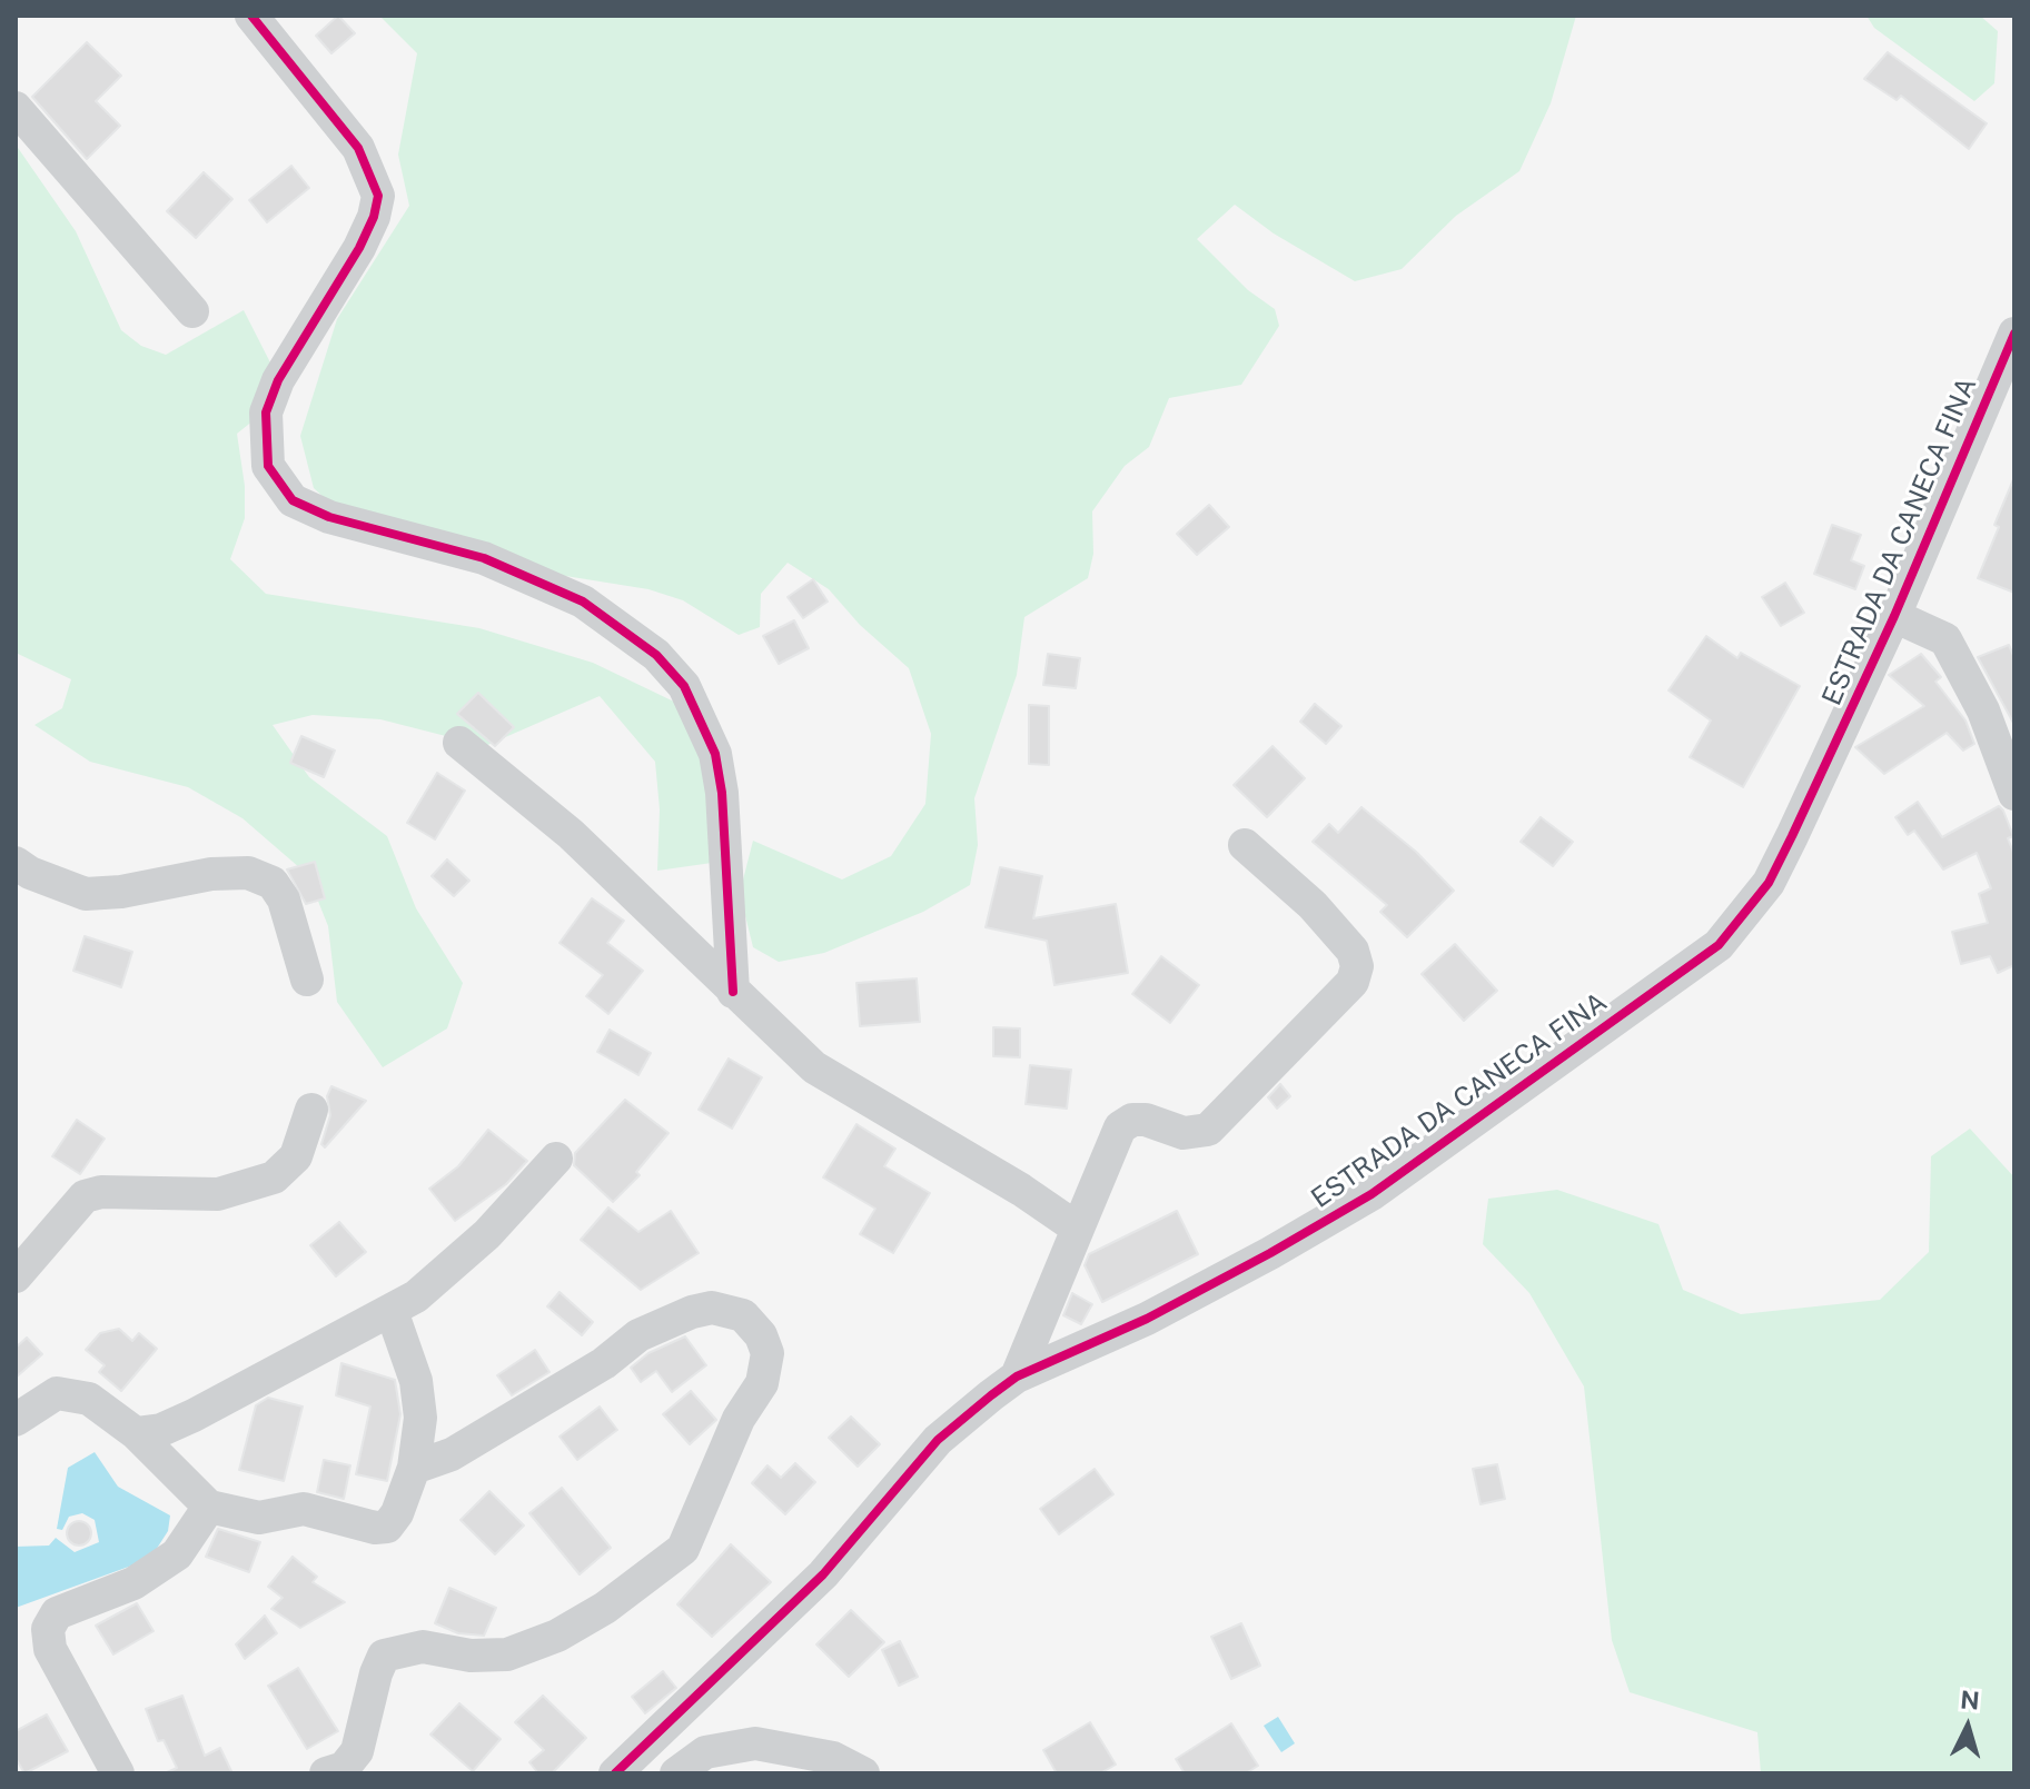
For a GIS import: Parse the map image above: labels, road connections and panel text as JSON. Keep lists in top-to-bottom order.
{
  "streets": {
    "street": ["ESTRADA DA CANECA FINA"]
  },
  "north": "top"
}
